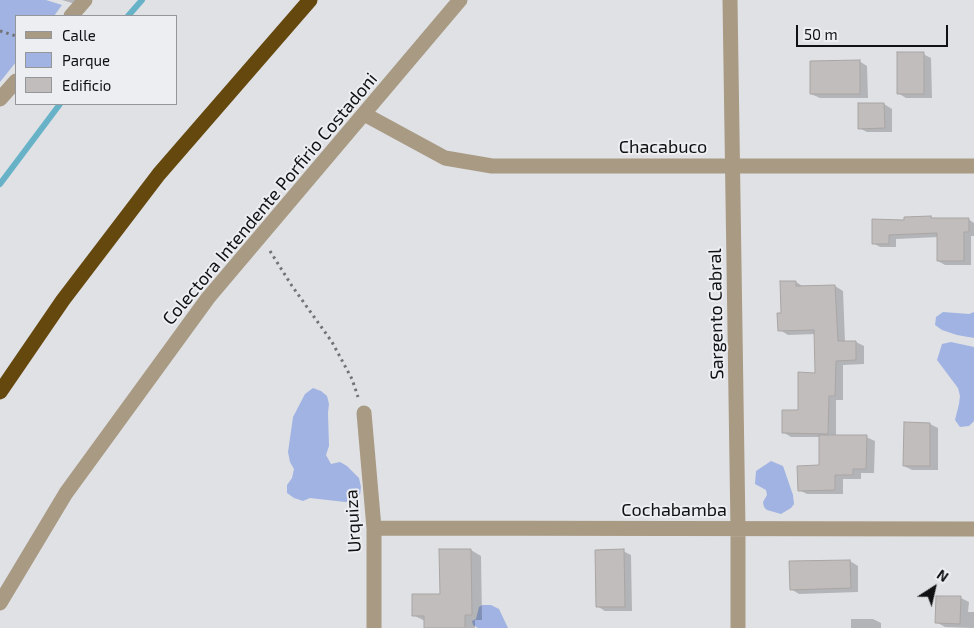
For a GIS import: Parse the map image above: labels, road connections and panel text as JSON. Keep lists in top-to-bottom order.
{
  "streets": {
    "street": [
      "Chacabuco",
      "Colectora Intendente Porfirio Costadoni",
      "Sargento Cabral",
      "Cochabamba",
      "Urquiza"
    ]
  },
  "crossings": [
    ["Chacabuco", "Colectora Intendente Porfirio Costadoni"],
    ["Chacabuco", "Sargento Cabral"],
    ["Sargento Cabral", "Cochabamba"],
    ["Cochabamba", "Urquiza"]
  ],
  "legend": ["Calle", "Parque", "Edificio"],
  "scale_bar": "50 m",
  "north": "top right"
}
